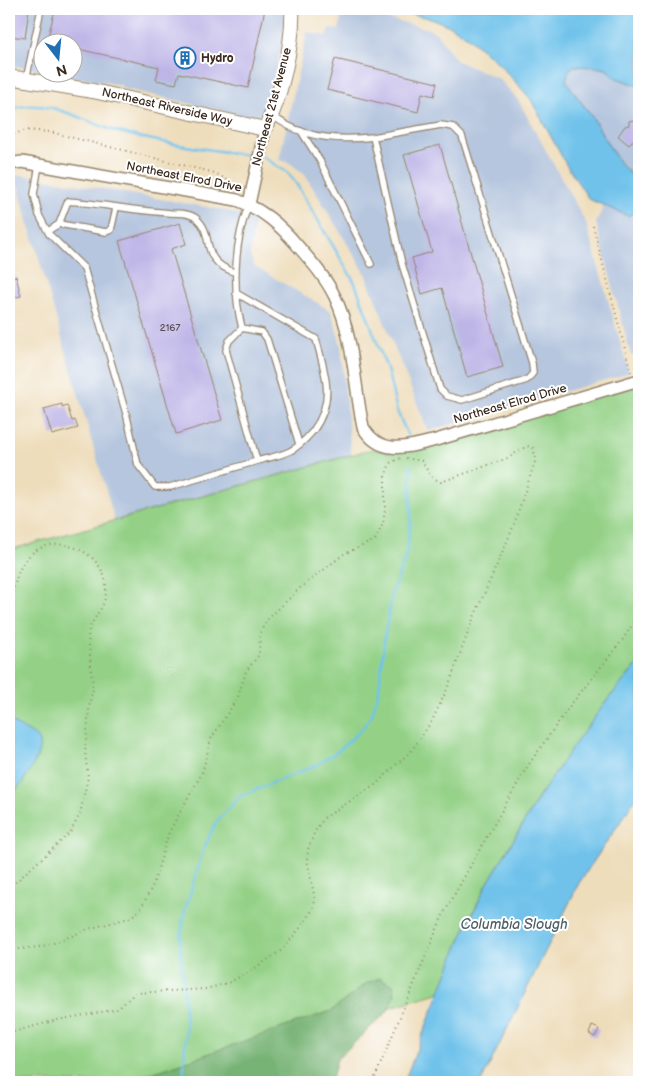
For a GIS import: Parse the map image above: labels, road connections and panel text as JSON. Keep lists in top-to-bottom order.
{
  "streets": {
    "street": ["Northeast Riverside Way", "Northeast 21st Avenue", "Northeast Elrod Drive"]
  },
  "crossings": [
    ["Northeast Riverside Way", "Northeast 21st Avenue"],
    ["Northeast 21st Avenue", "Northeast Elrod Drive"]
  ],
  "water": ["Columbia Slough"],
  "places": {
    "building": ["Hydro"]
  },
  "house_numbers": ["2167"],
  "north": "bottom"
}
